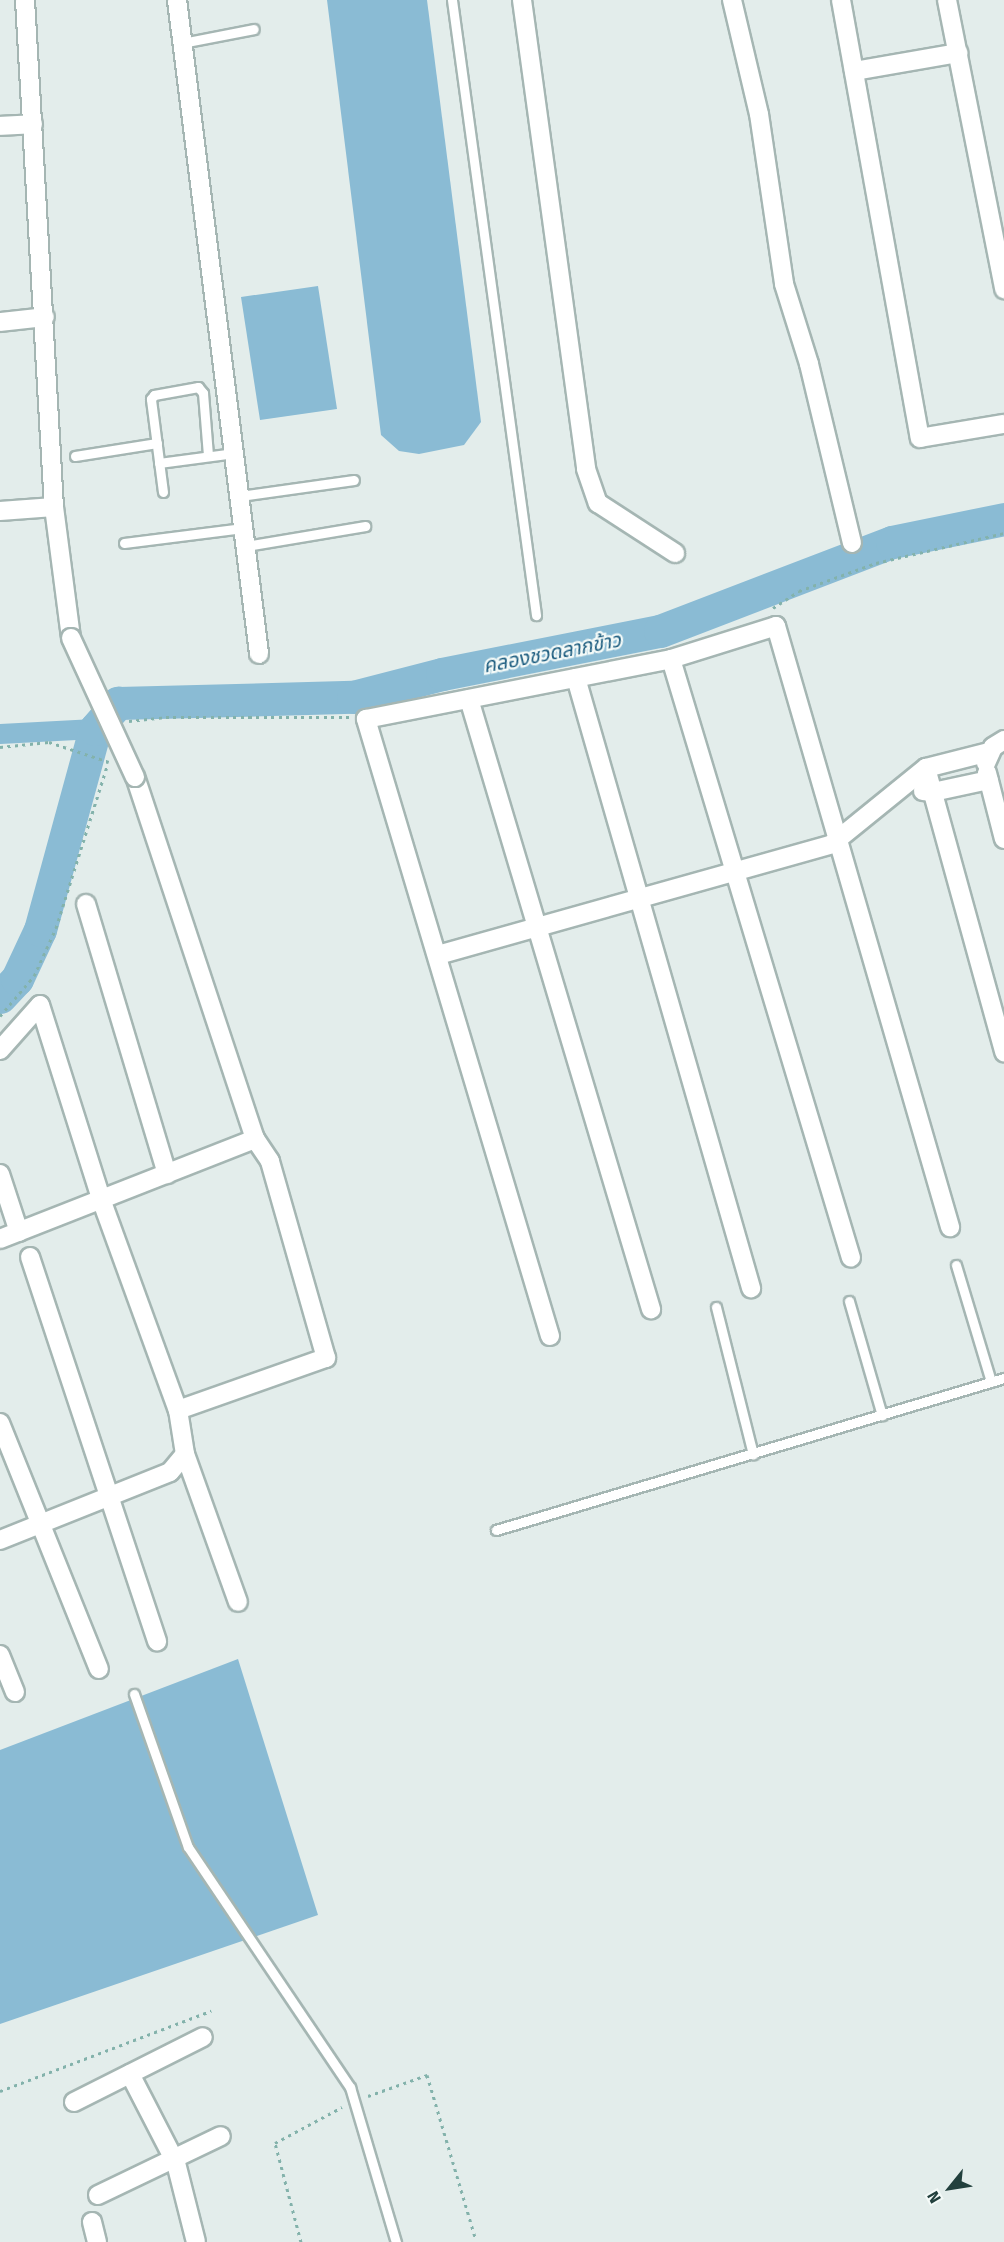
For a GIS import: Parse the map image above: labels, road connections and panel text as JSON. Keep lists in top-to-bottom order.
{
  "water": ["คลองชวดลากข้าว"],
  "north": "bottom left"
}
